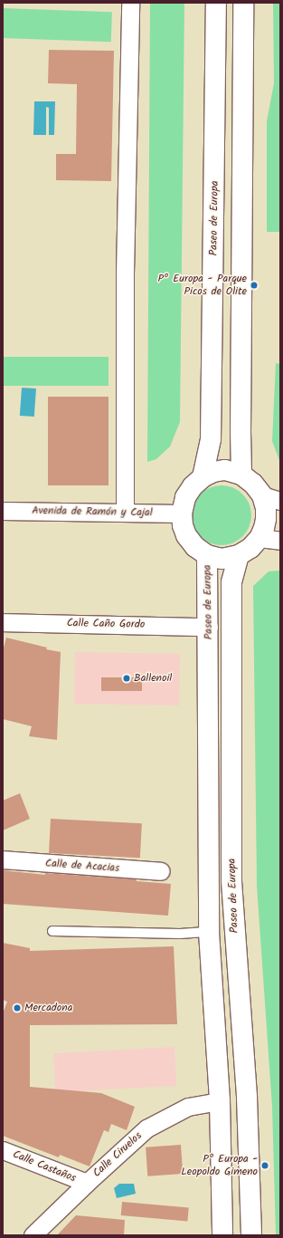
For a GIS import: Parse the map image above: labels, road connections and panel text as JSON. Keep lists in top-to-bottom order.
{
  "streets": {
    "main road": ["Paseo de Europa"],
    "street": [
      "Avenida de Ramón y Cajal",
      "Calle Caño Gordo",
      "Calle de Acacias",
      "Calle Ciruelos",
      "Calle Castaños"
    ]
  },
  "crossings": [
    ["Paseo de Europa", "Avenida de Ramón y Cajal"],
    ["Paseo de Europa", "Calle Caño Gordo"],
    ["Paseo de Europa", "Calle Ciruelos"],
    ["Calle Ciruelos", "Calle Castaños"]
  ],
  "places": [
    "Pº Europa - Parque Picos de Olite",
    "Ballenoil",
    "Mercadona",
    "Pº Europa - Leopoldo Gimeno"
  ]
}
